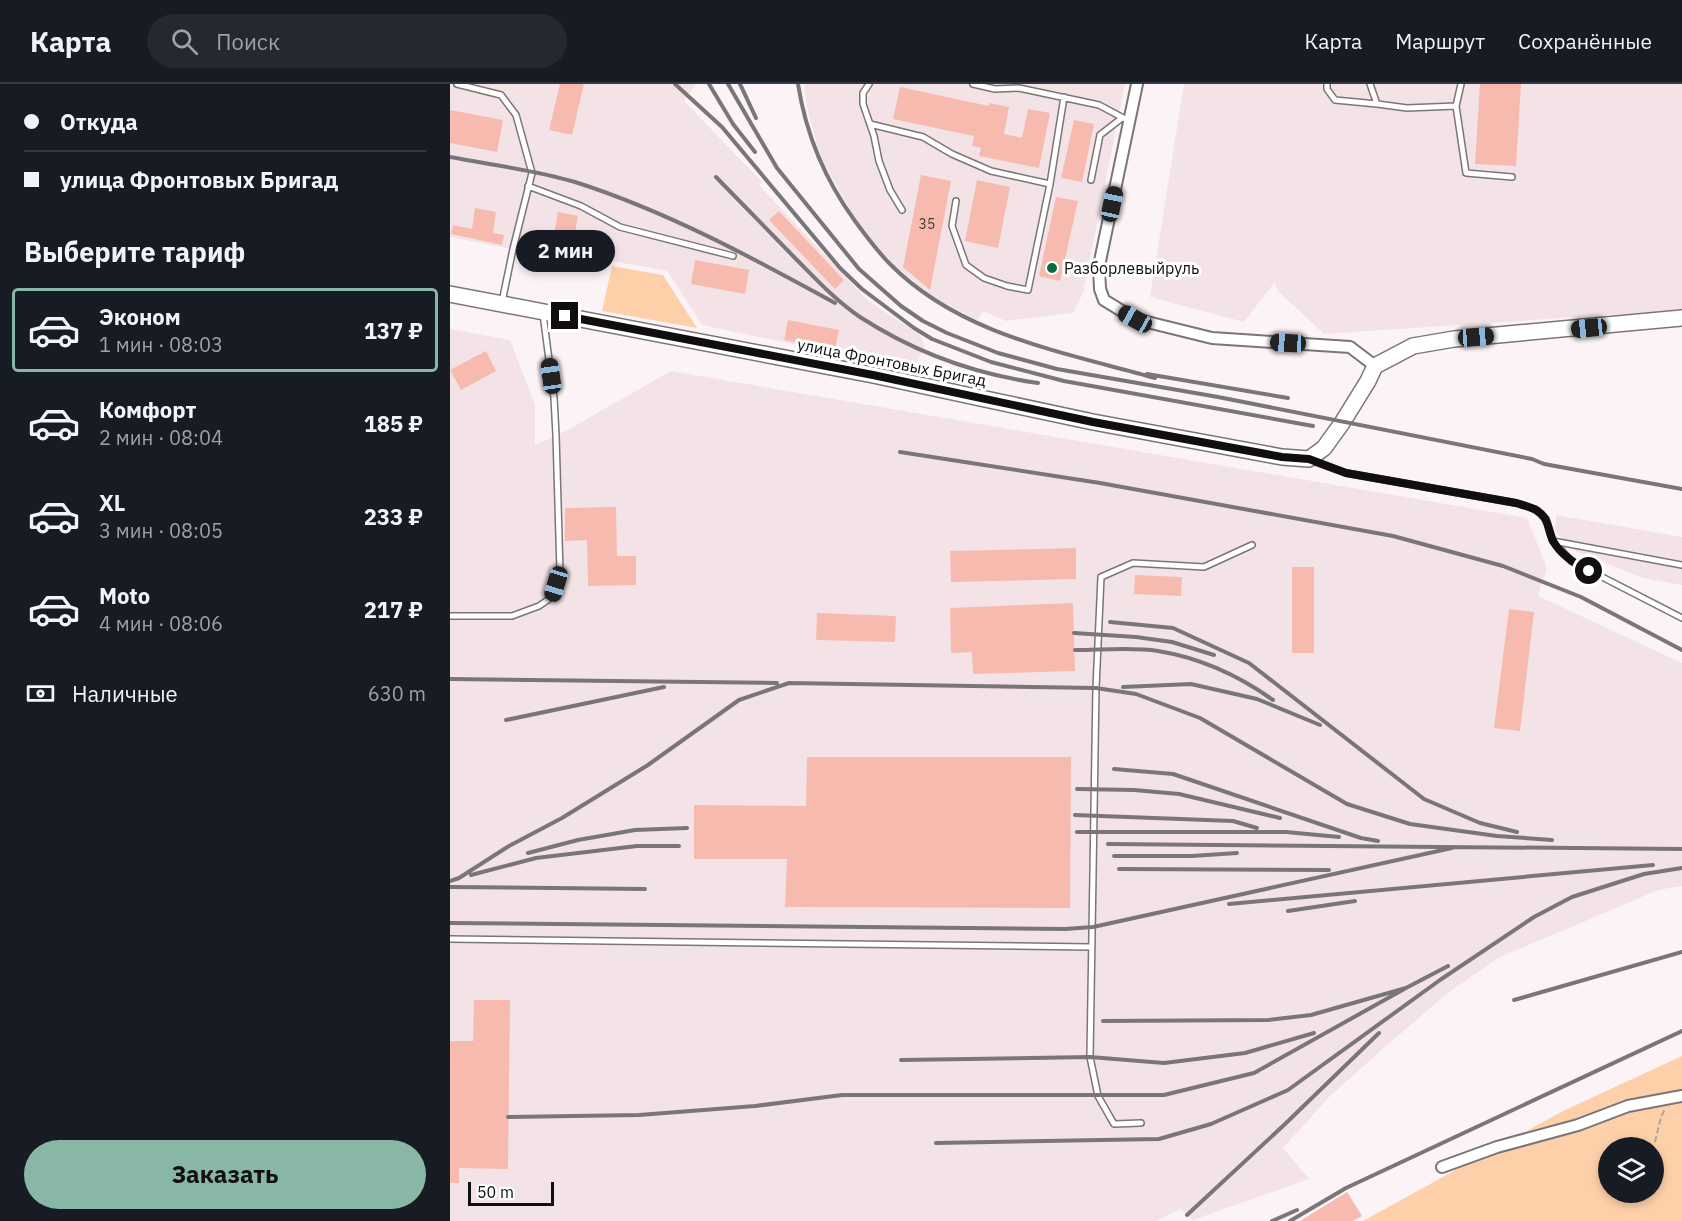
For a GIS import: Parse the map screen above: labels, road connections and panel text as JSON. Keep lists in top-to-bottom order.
{
  "streets": {
    "main road": ["улица Фронтовых Бригад"]
  },
  "places": ["Разборлевыйруль"],
  "house_numbers": ["35"],
  "scale_bar": "50 m",
  "page": {
    "header": "Карта",
    "search": "Поиск",
    "nav": ["Карта", "Маршрут", "Сохранённые"],
    "banner": ["Откуда", "улица Фронтовых Бригад"],
    "heading": "Выберите тариф",
    "bubble": "2 мин",
    "list": [
      {
        "name": "Эконом",
        "note": "1 мин · 08:03",
        "value": "137 ₽"
      },
      {
        "name": "Комфорт",
        "note": "2 мин · 08:04",
        "value": "185 ₽"
      },
      {
        "name": "XL",
        "note": "3 мин · 08:05",
        "value": "233 ₽"
      },
      {
        "name": "Moto",
        "note": "4 мин · 08:06",
        "value": "217 ₽"
      }
    ],
    "pay": ["Наличные", "630 m"],
    "buttons": "Заказать",
    "scale": "50 m"
  }
}
